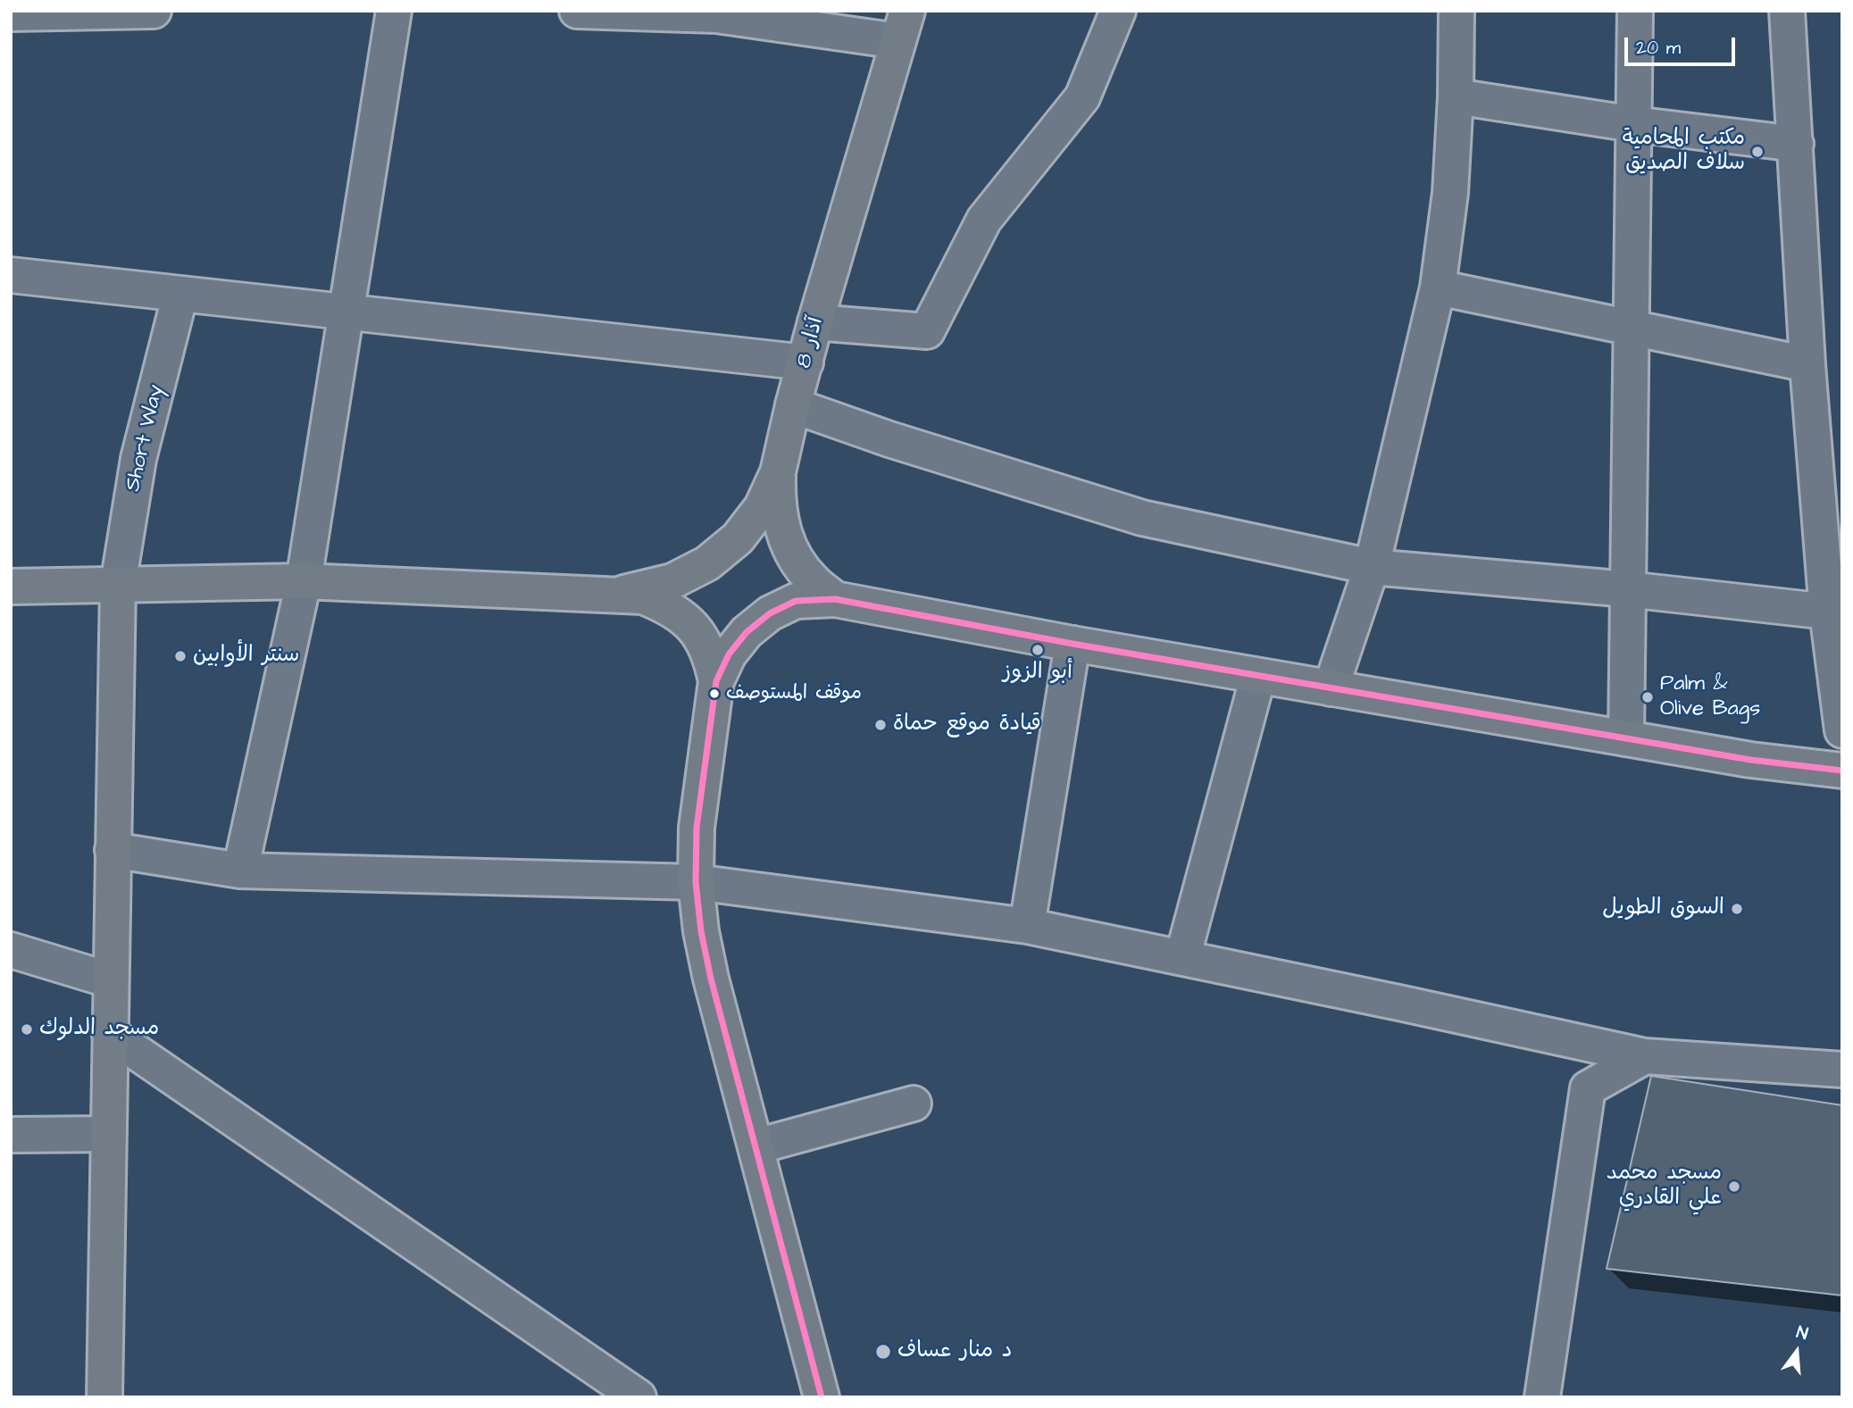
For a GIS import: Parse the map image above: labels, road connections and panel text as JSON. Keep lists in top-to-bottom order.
{
  "streets": {
    "main road": ["8 آذار"],
    "street": ["Short Way"]
  },
  "places": [
    "مكتب المحامية سلاف الصديق",
    "أبو الزوز",
    "سنتر الأوابين",
    "موقف المستوصف",
    "Palm & Olive Bags",
    "قيادة موقع حماة",
    "السوق الطويل",
    "مسجد الدلوك",
    "مسجد محمد علي القادري",
    "د منار عساف"
  ],
  "scale_bar": "20 m",
  "north": "top"
}
